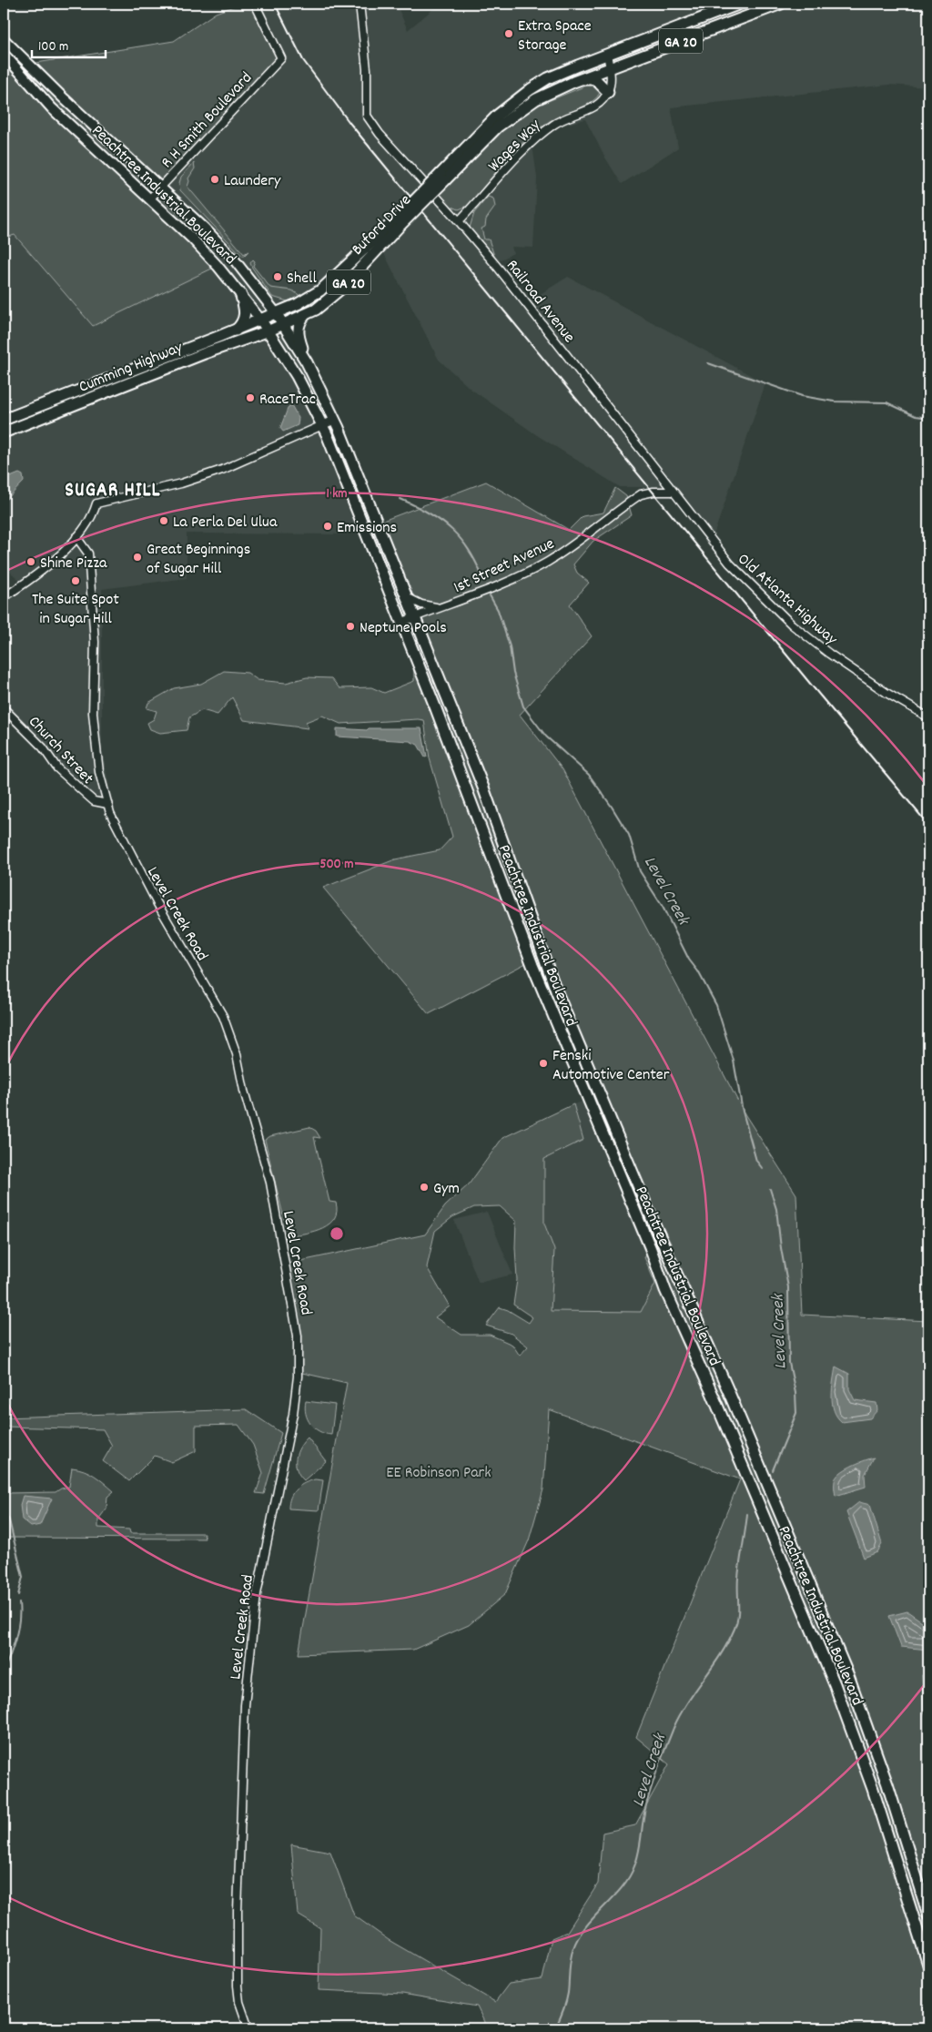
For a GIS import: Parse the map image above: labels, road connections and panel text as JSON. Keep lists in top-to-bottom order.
{
  "streets": {
    "highway": [
      "GA 20",
      "Peachtree Industrial Boulevard",
      "Buford Drive",
      "Cumming Highway"
    ],
    "street": [
      "R H Smith Boulevard",
      "Wages Way",
      "Railroad Avenue",
      "1st Street Avenue",
      "Old Atlanta Highway",
      "Church Street",
      "Level Creek Road"
    ]
  },
  "crossings": [
    ["GA 20", "Buford Drive"],
    ["R H Smith Boulevard", "Peachtree Industrial Boulevard"],
    ["Wages Way", "Railroad Avenue"],
    ["Peachtree Industrial Boulevard", "Buford Drive"],
    ["Peachtree Industrial Boulevard", "Cumming Highway"],
    ["Peachtree Industrial Boulevard", "1st Street Avenue"],
    ["Buford Drive", "Cumming Highway"],
    ["Railroad Avenue", "1st Street Avenue"],
    ["Railroad Avenue", "Old Atlanta Highway"],
    ["1st Street Avenue", "Old Atlanta Highway"],
    ["Church Street", "Level Creek Road"]
  ],
  "districts": ["SUGAR HILL"],
  "water": ["Level Creek"],
  "parks": ["EE Robinson Park"],
  "places": [
    "Extra Space Storage",
    "Laundery",
    "Shell",
    "RaceTrac",
    "La Perla Del Ulua",
    "Emissions",
    "Great Beginnings of Sugar Hill",
    "Shine Pizza",
    "The Suite Spot in Sugar Hill",
    "Neptune Pools",
    "Fenski Automotive Center",
    "Gym"
  ],
  "scale_bar": "100 m",
  "rings": ["1 km", "500 m"]
}
